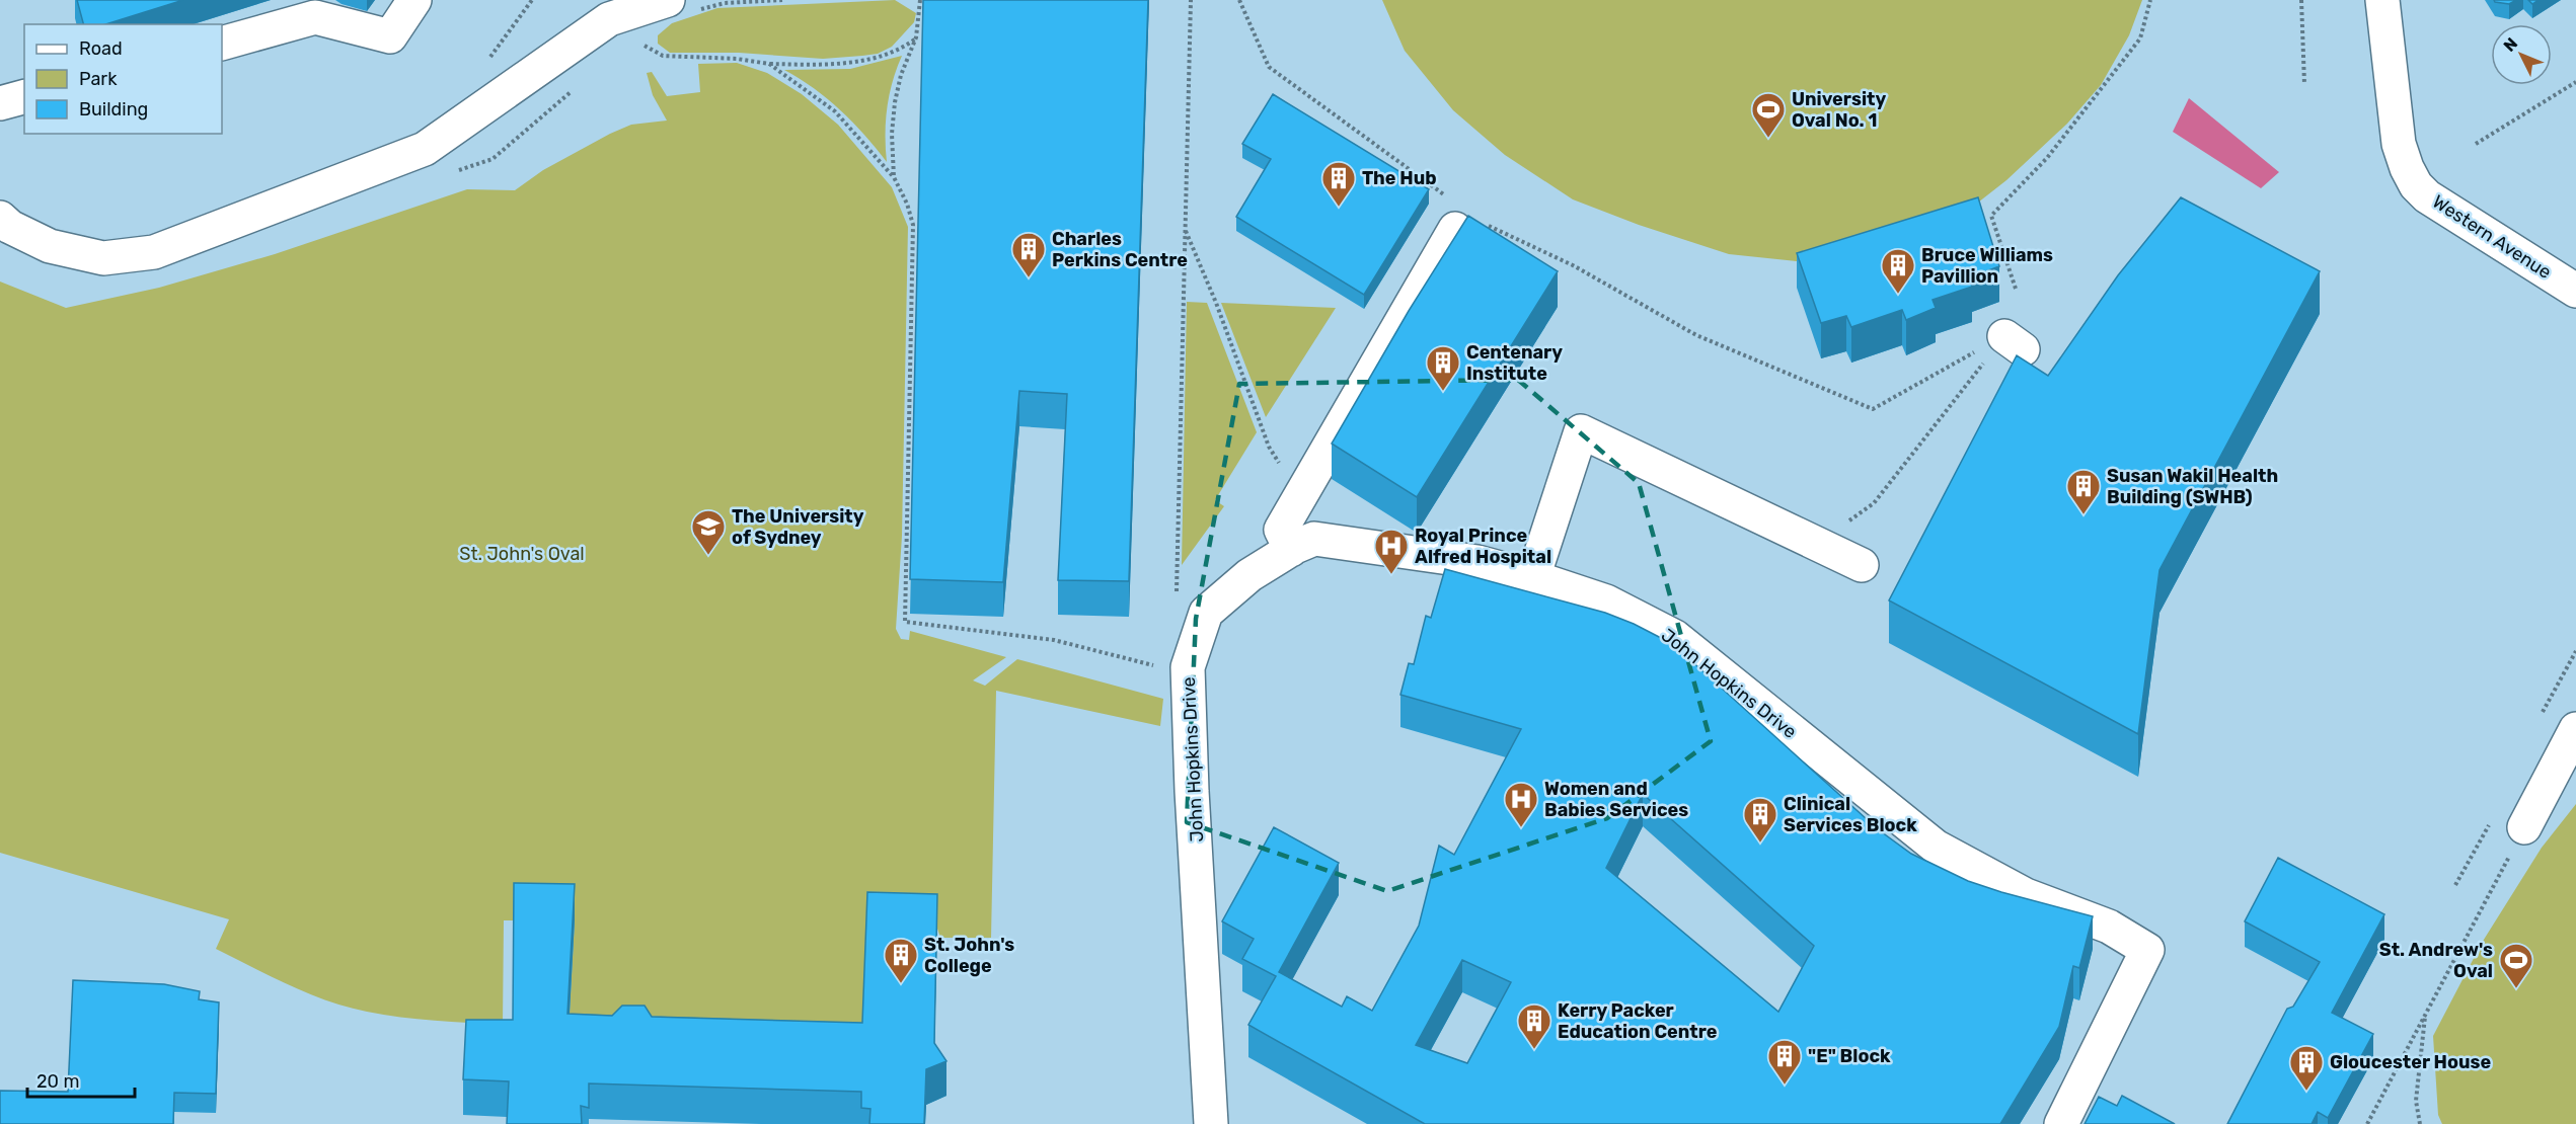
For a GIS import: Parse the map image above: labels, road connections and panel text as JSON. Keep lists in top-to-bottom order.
{
  "streets": {
    "lane": ["Western Avenue", "John Hopkins Drive"]
  },
  "parks": ["St. John's Oval"],
  "places": {
    "sports": ["University Oval No. 1", "St. Andrew's Oval"],
    "building": [
      "The Hub",
      "Charles Perkins Centre",
      "Bruce Williams Pavillion",
      "Centenary Institute",
      "Susan Wakil Health Building (SWHB)",
      "Clinical Services Block",
      "St. John's College",
      "Kerry Packer Education Centre",
      "\"E\" Block",
      "Gloucester House"
    ],
    "school or university": ["The University of Sydney"],
    "hospital": ["Royal Prince Alfred Hospital", "Women and Babies Services"]
  },
  "legend": ["Road", "Park", "Building"],
  "scale_bar": "20 m",
  "north": "top left"
}
